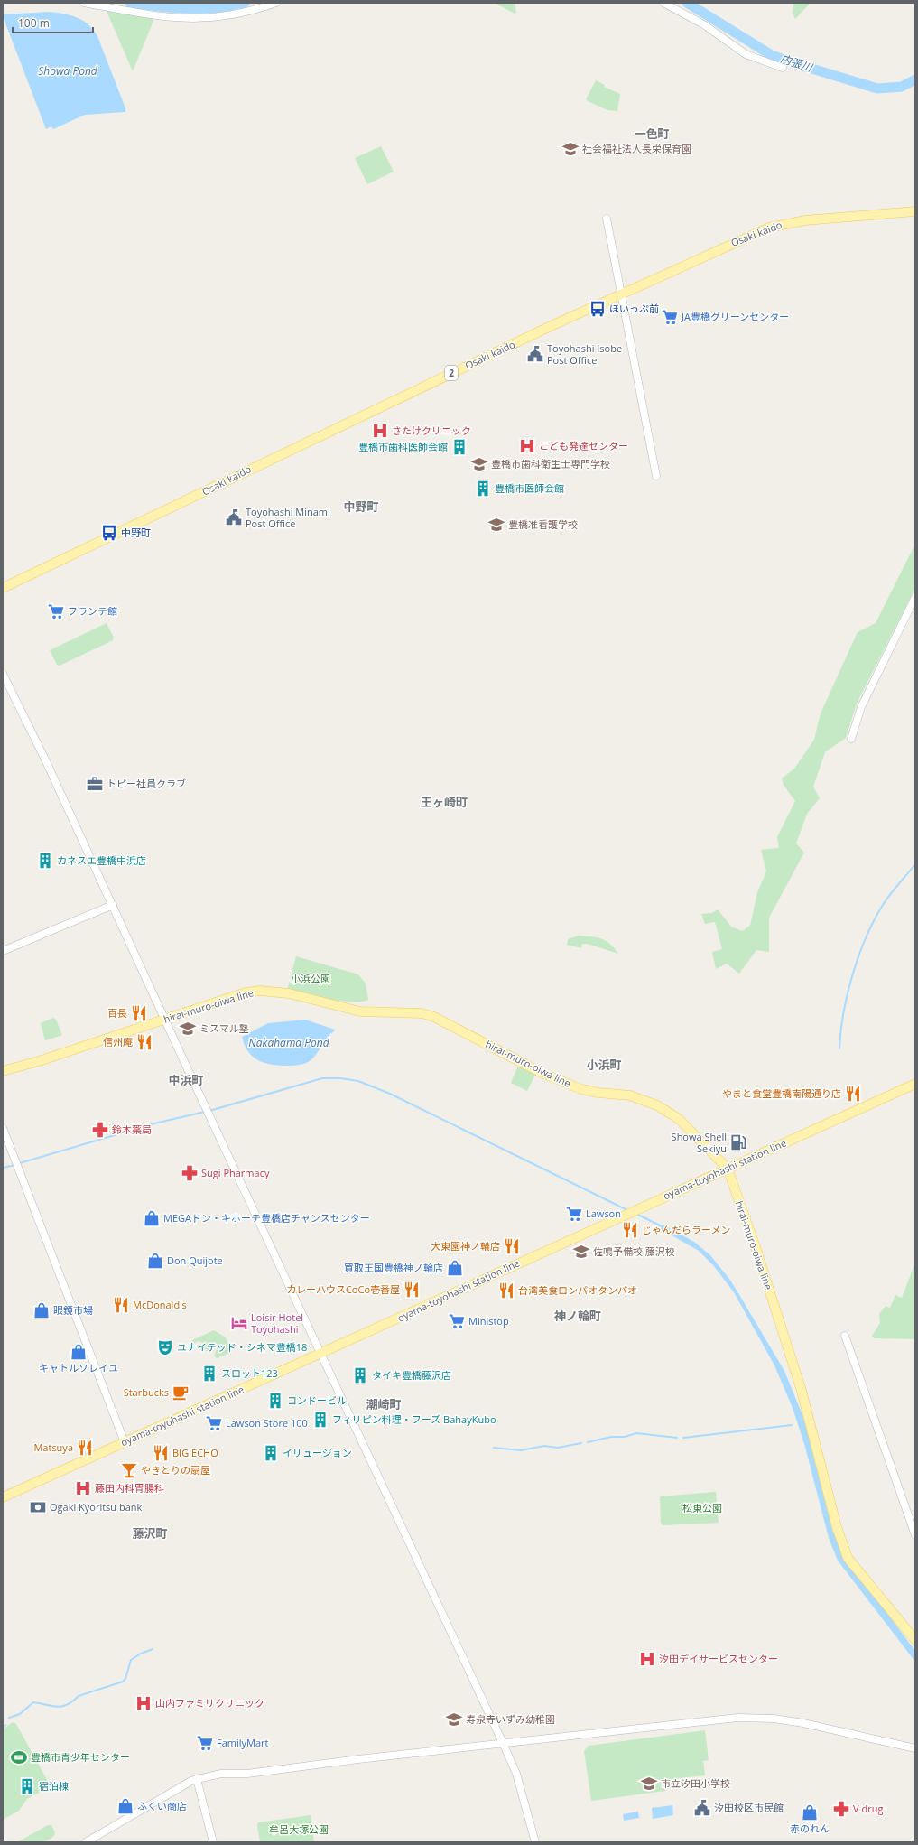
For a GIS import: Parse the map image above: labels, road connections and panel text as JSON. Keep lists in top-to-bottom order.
{
  "streets": {
    "main road": [
      "Osaki kaido",
      "2",
      "hirai-muro-oiwa line",
      "oyama-toyohashi station line"
    ]
  },
  "crossings": [
    ["hirai-muro-oiwa line", "oyama-toyohashi station line"]
  ],
  "districts": [
    "一色町",
    "中野町",
    "王ヶ崎町",
    "小浜町",
    "中浜町",
    "神ノ輪町",
    "潮崎町",
    "藤沢町"
  ],
  "water": ["内張川", "Showa Pond", "Nakahama Pond"],
  "parks": ["小浜公園", "松東公園", "牟呂大塚公園"],
  "places": {
    "school or university": [
      "社会福祉法人長栄保育園",
      "豊橋市歯科衛生士専門学校",
      "豊橋准看護学校",
      "ミスマル塾",
      "佐鳴予備校 藤沢校",
      "寿泉寺いずみ幼稚園",
      "市立汐田小学校"
    ],
    "bus stop": ["ほいっぷ前", "中野町"],
    "supermarket": [
      "JA豊橋グリーンセンター",
      "フランテ館",
      "Lawson",
      "Ministop",
      "Lawson Store 100",
      "FamilyMart"
    ],
    "public building": ["Toyohashi Isobe Post Office", "Toyohashi Minami Post Office", "汐田校区市民館"],
    "hospital": [
      "さたけクリニック",
      "こども発達センター",
      "藤田内科胃腸科",
      "汐田デイサービスセンター",
      "山内ファミリクリニック"
    ],
    "building": [
      "豊橋市歯科医師会館",
      "豊橋市医師会館",
      "カネスエ豊橋中浜店",
      "スロット123",
      "タイキ豊橋藤沢店",
      "コンドービル",
      "フィリピン料理・フーズ BahayKubo",
      "イリュージョン",
      "宿泊棟"
    ],
    "office": ["トピー社員クラブ"],
    "restaurant": [
      "百長",
      "信州庵",
      "やまと食堂豊橋南陽通り店",
      "じゃんだらラーメン",
      "大東園神ノ輪店",
      "カレーハウスCoCo壱番屋",
      "台湾美食ロンパオタンパオ",
      "McDonald's",
      "Matsuya",
      "BIG ECHO"
    ],
    "pharmacy": ["鈴木薬局", "Sugi Pharmacy", "V drug"],
    "fuel station": ["Showa Shell Sekiyu"],
    "shop": [
      "MEGAドン・キホーテ豊橋店チャンスセンター",
      "Don Quijote",
      "買取王国豊橋神ノ輪店",
      "眼鏡市場",
      "キャトルソレイユ",
      "ふくい商店",
      "赤のれん"
    ],
    "hotel": ["Loisir Hotel Toyohashi"],
    "theatre": ["ユナイテッド・シネマ豊橋18"],
    "cafe": ["Starbucks"],
    "bar": ["やきとりの扇屋"],
    "bank": ["Ogaki Kyoritsu bank"],
    "sports": ["豊橋市青少年センター"]
  },
  "scale_bar": "100 m"
}
